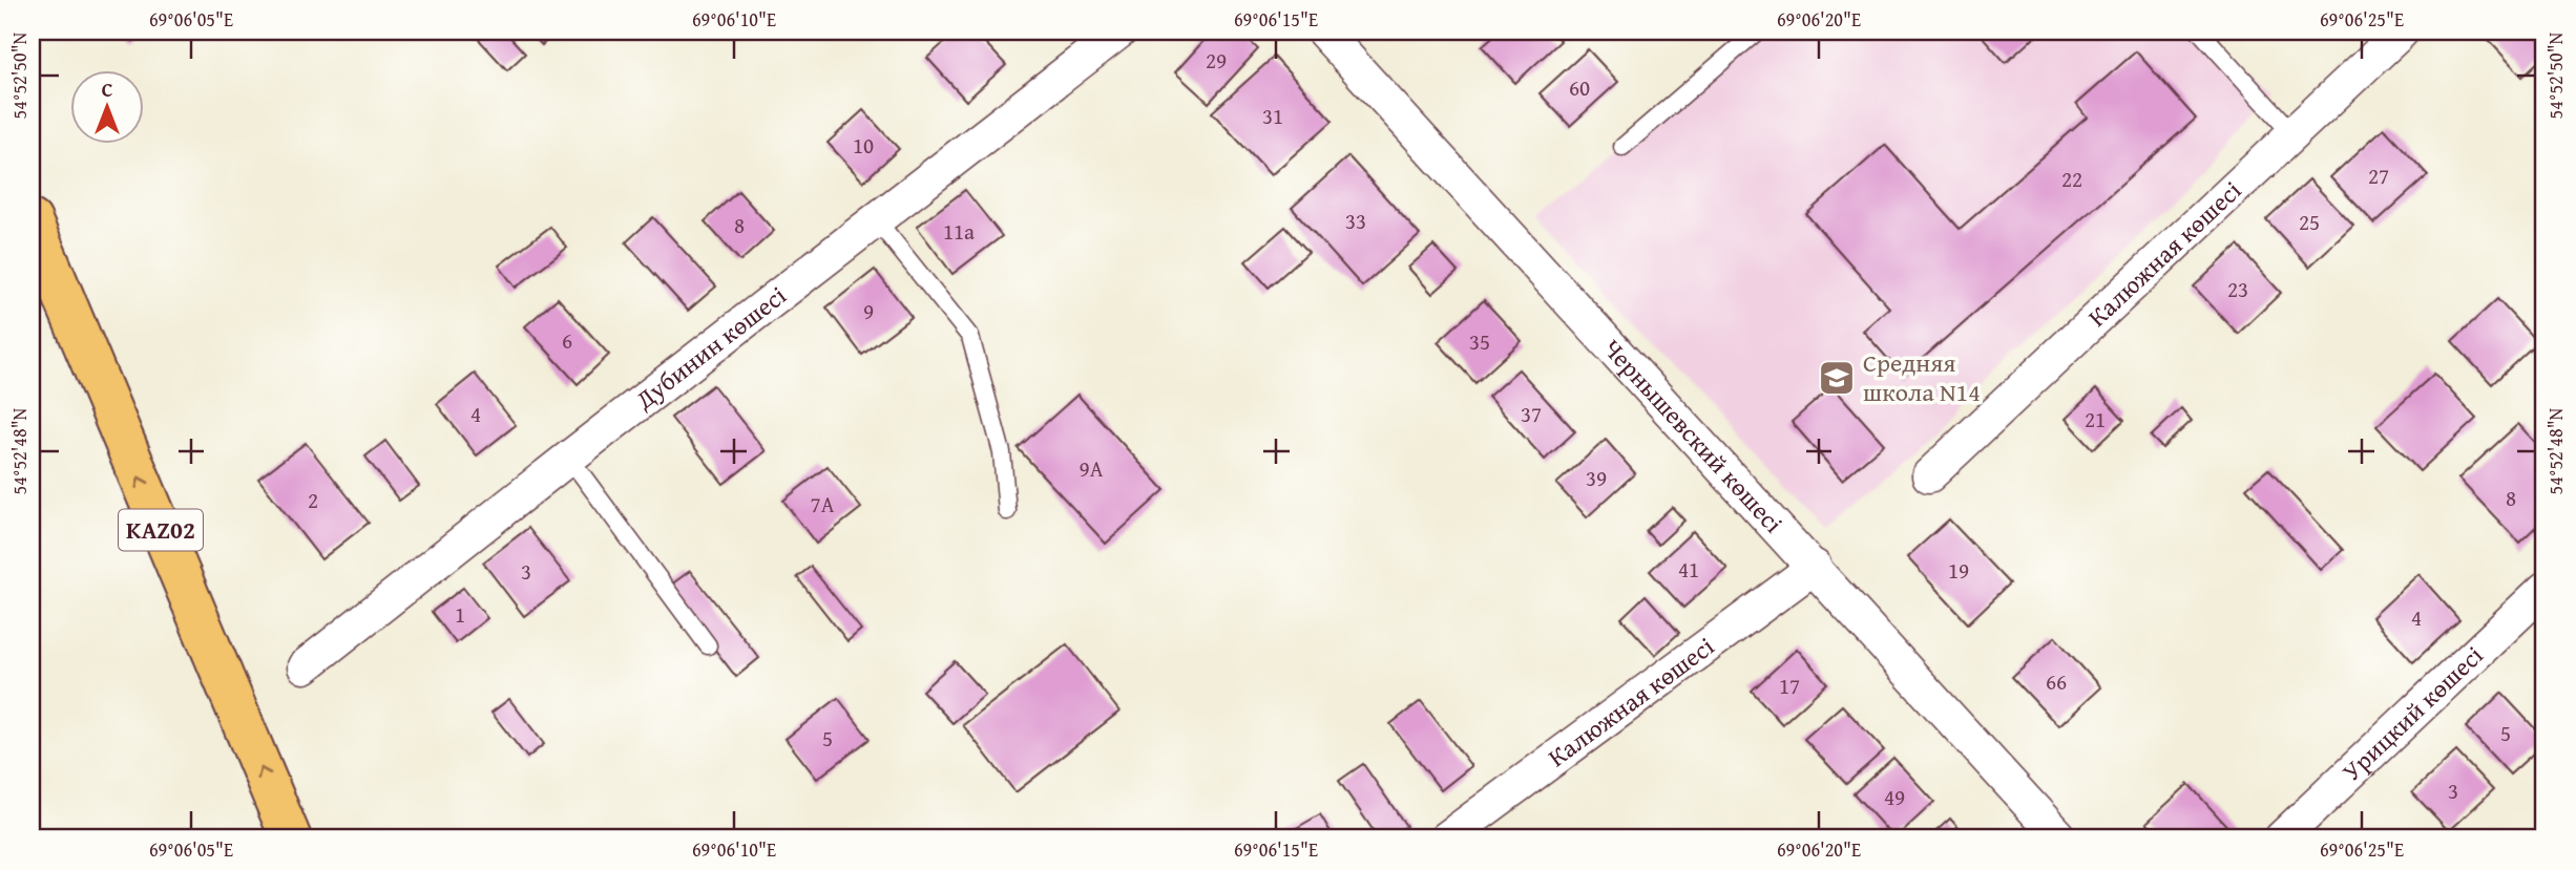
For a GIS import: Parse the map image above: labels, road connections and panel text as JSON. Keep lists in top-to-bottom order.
{
  "streets": {
    "highway": ["KAZ02"],
    "street": [
      "Калюжная көшесі",
      "Дубинин көшесі",
      "Чернышевский көшесі",
      "Урицкий көшесі"
    ]
  },
  "crossings": [
    ["Калюжная көшесі", "Чернышевский көшесі"]
  ],
  "places": {
    "school or university": ["Средняя школа N14"]
  },
  "house_numbers": [
    "29",
    "60",
    "31",
    "10",
    "27",
    "22",
    "33",
    "25",
    "8",
    "11а",
    "23",
    "9",
    "6",
    "35",
    "4",
    "37",
    "21",
    "9А",
    "39",
    "8",
    "2",
    "7А",
    "41",
    "19",
    "3",
    "1",
    "4",
    "66",
    "17",
    "5",
    "5",
    "3",
    "49"
  ],
  "north": "top",
  "coordinates": [
    "69°06'05\"E",
    "69°06'10\"E",
    "69°06'15\"E",
    "69°06'20\"E",
    "69°06'25\"E",
    "54°52'50\"N",
    "54°52'48\"N"
  ]
}
